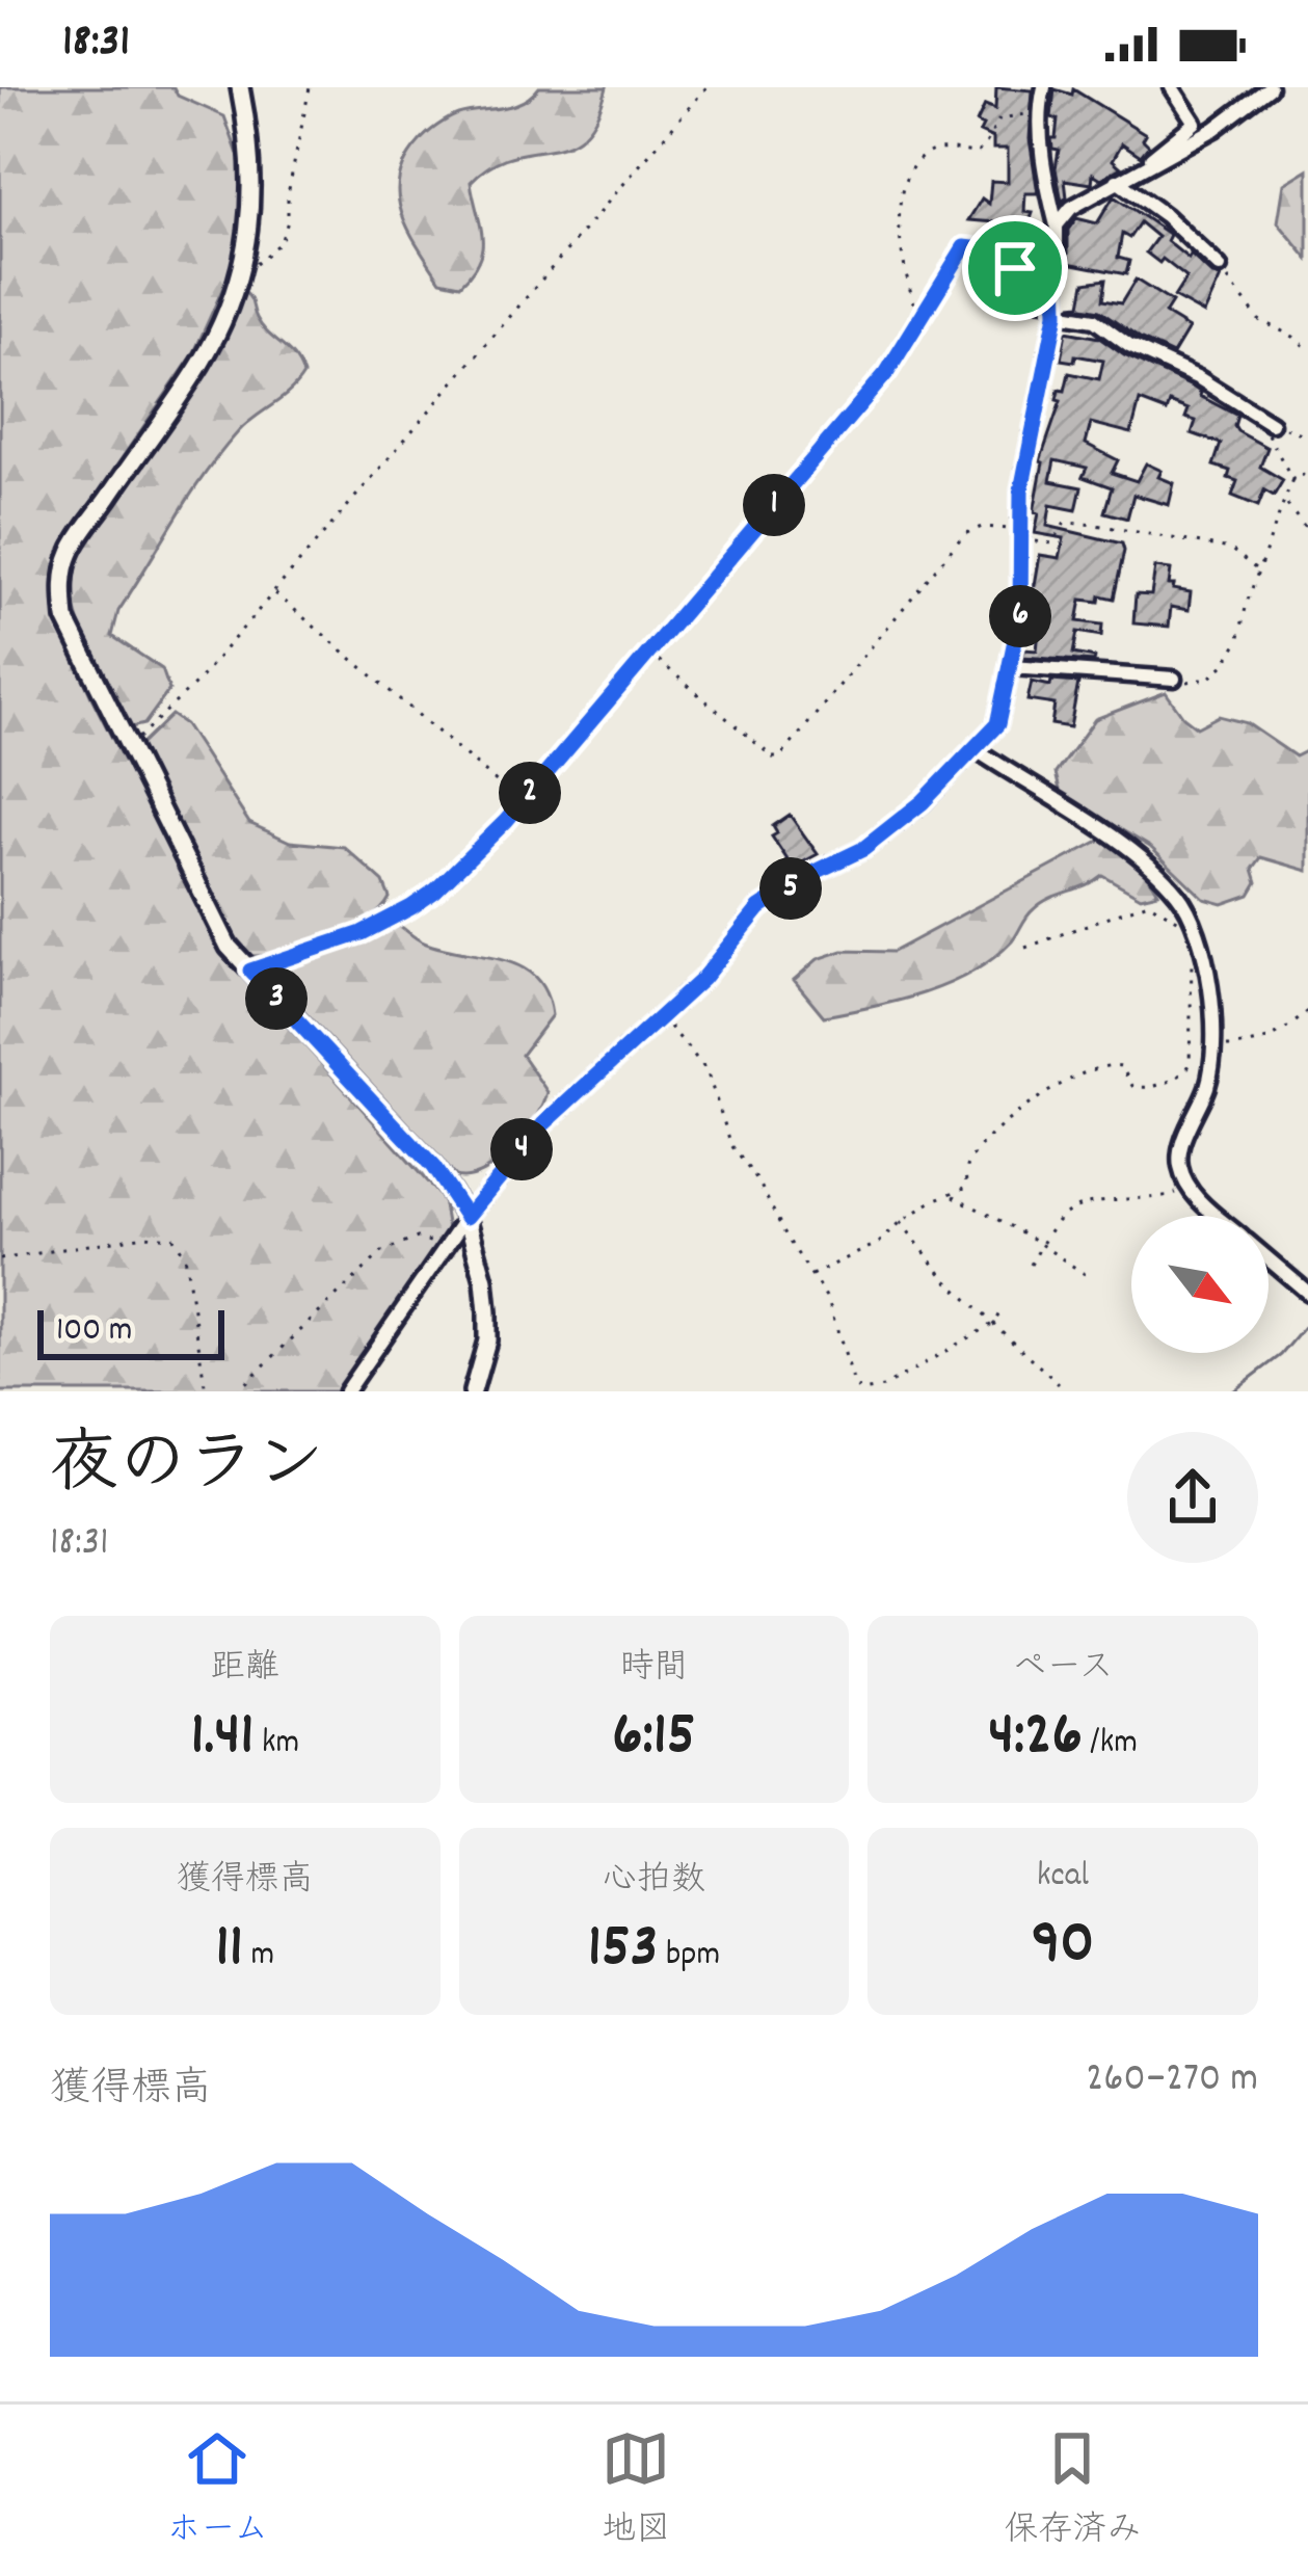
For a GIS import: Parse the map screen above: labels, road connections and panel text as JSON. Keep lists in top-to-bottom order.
{
  "scale_bar": "100 m",
  "north": "bottom right",
  "page": {
    "status": "18:31",
    "pins": [
      "1",
      "6",
      "2",
      "5",
      "3",
      "4"
    ],
    "scale": "100 m",
    "heading": ["夜のラン", "18:31"],
    "stats": [
      ["距離", "1.41 km"],
      ["時間", "6:15"],
      ["ペース", "4:26 /km"],
      ["獲得標高", "11 m"],
      ["心拍数", "153 bpm"],
      ["kcal", "90"]
    ],
    "chart": ["獲得標高", "260–270 m"],
    "tabs": ["ホーム", "地図", "保存済み"]
  }
}
